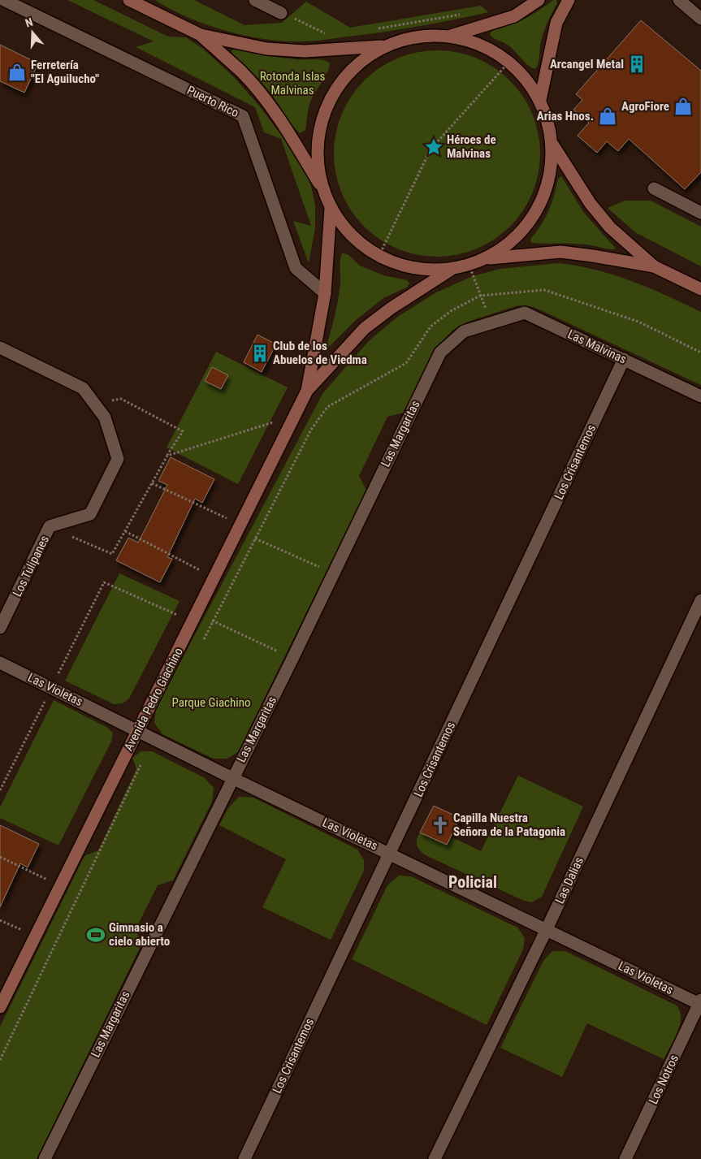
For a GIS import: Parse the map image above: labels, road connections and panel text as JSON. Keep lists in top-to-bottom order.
{
  "streets": {
    "main road": ["Avenida Pedro Giachino"],
    "street": [
      "Puerto Rico",
      "Las Malvinas",
      "Las Margaritas",
      "Los Crisantemos",
      "Los Tulipanes",
      "Las Violetas",
      "Las Dalias",
      "Los Notros"
    ]
  },
  "crossings": [
    ["Puerto Rico", "Avenida Pedro Giachino"],
    ["Las Malvinas", "Las Margaritas"],
    ["Las Malvinas", "Los Crisantemos"],
    ["Las Margaritas", "Las Violetas"],
    ["Los Crisantemos", "Las Violetas"],
    ["Las Violetas", "Avenida Pedro Giachino"],
    ["Las Violetas", "Las Dalias"],
    ["Las Violetas", "Los Notros"]
  ],
  "districts": ["Policial"],
  "parks": ["Rotonda Islas Malvinas", "Parque Giachino"],
  "places": {
    "building": ["Arcangel Metal", "Club de los Abuelos de Viedma"],
    "shop": ["Ferretería \"El Aguilucho\"", "AgroFiore", "Arias Hnos."],
    "place": ["Héroes de Malvinas"],
    "church": ["Capilla Nuestra Señora de la Patagonia"],
    "sports": ["Gimnasio a cielo abierto"]
  },
  "north": "top"
}
